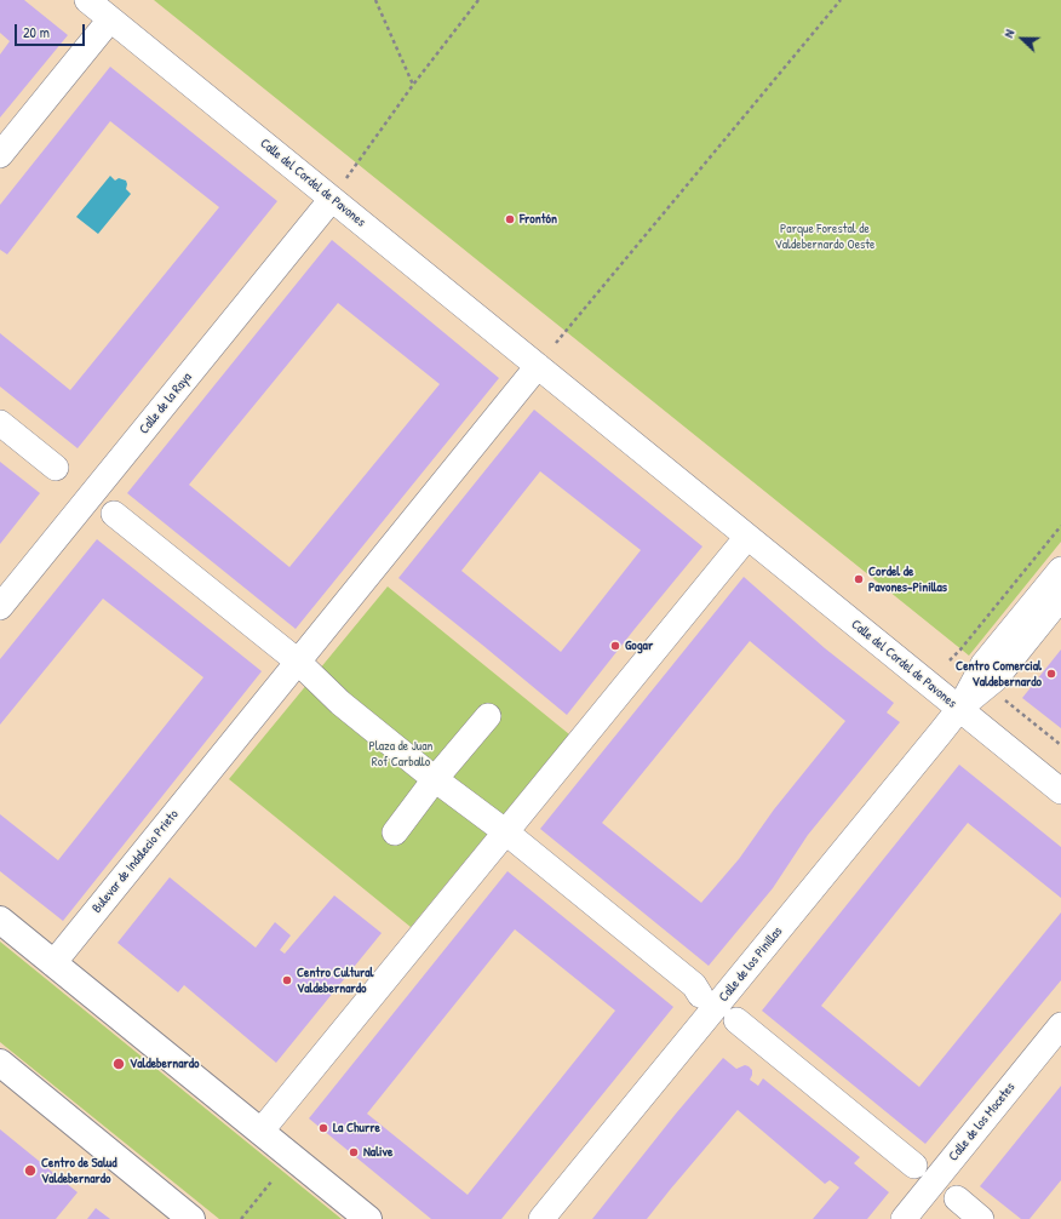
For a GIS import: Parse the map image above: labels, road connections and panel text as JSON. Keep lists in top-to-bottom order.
{
  "streets": {
    "street": [
      "Calle del Cordel de Pavones",
      "Calle de la Raya",
      "Bulevar de Indalecio Prieto",
      "Calle de los Pinillas",
      "Calle de los Mocetes"
    ]
  },
  "crossings": [
    ["Calle del Cordel de Pavones", "Calle de la Raya"],
    ["Calle del Cordel de Pavones", "Bulevar de Indalecio Prieto"],
    ["Calle del Cordel de Pavones", "Calle de los Pinillas"]
  ],
  "parks": ["Parque Forestal de Valdebernardo Oeste", "Plaza de Juan Rof Carballo"],
  "places": [
    "Frontón",
    "Cordel de Pavones-Pinillas",
    "Gogar",
    "Centro Comercial Valdebernardo",
    "Centro Cultural Valdebernardo",
    "Valdebernardo",
    "La Churre",
    "Nalive",
    "Centro de Salud Valdebernardo"
  ],
  "scale_bar": "20 m",
  "north": "left"
}
